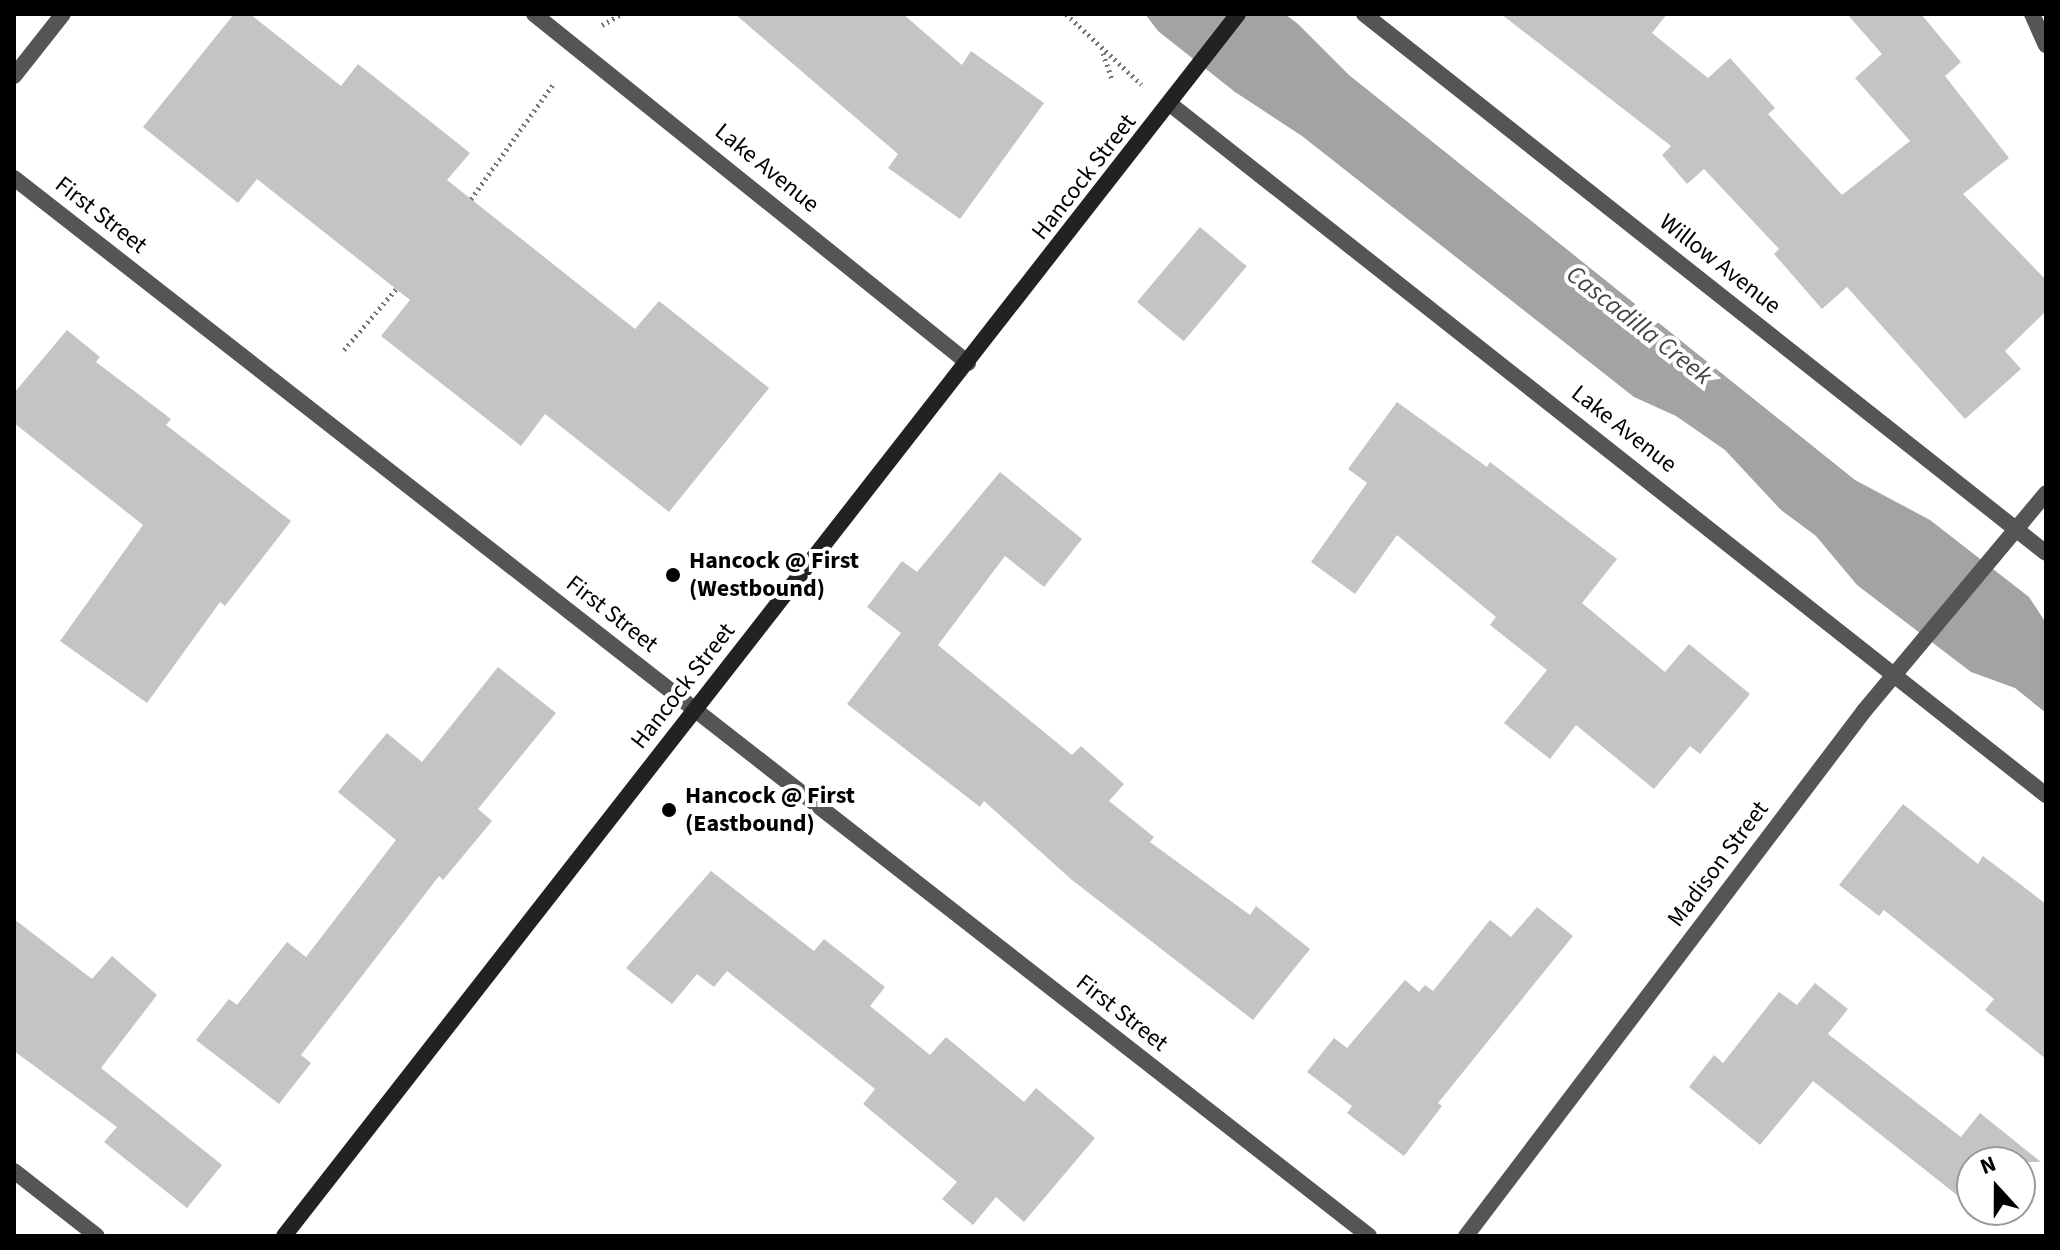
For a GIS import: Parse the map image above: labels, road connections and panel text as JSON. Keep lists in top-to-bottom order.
{
  "streets": {
    "street": [
      "Lake Avenue",
      "Hancock Street",
      "First Street",
      "Willow Avenue",
      "Madison Street"
    ]
  },
  "crossings": [
    ["Lake Avenue", "Hancock Street"],
    ["Lake Avenue", "Madison Street"],
    ["Hancock Street", "First Street"],
    ["Willow Avenue", "Madison Street"]
  ],
  "water": ["Cascadilla Creek"],
  "places": ["Hancock @ First (Westbound)", "Hancock @ First (Eastbound)"],
  "north": "top"
}
